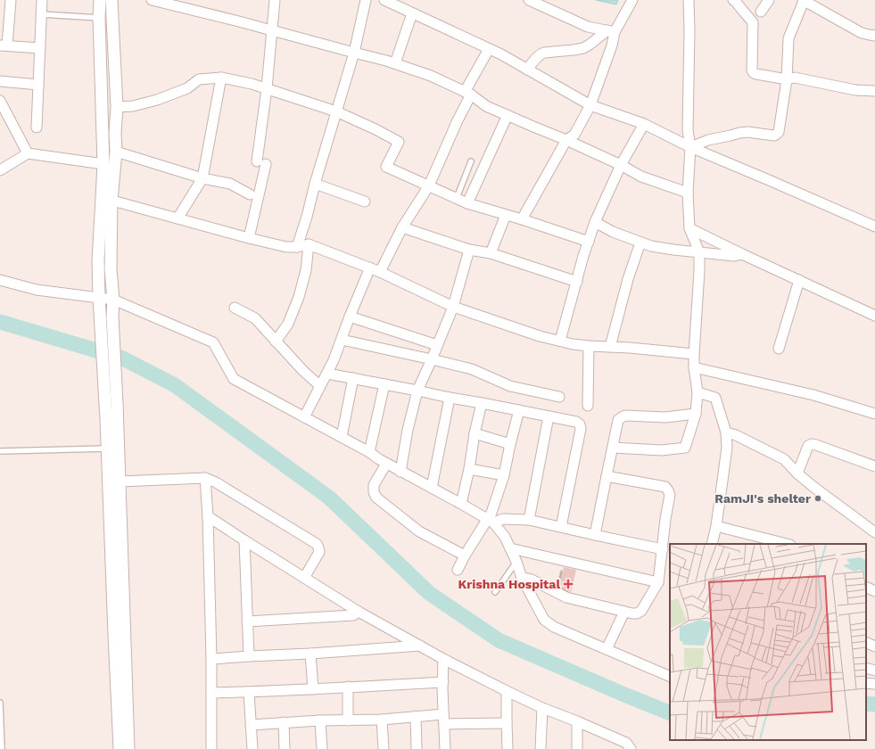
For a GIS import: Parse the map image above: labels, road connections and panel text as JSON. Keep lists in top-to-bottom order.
{
  "places": {
    "other": ["RamJI's shelter"],
    "health": ["Krishna Hospital"]
  }
}
